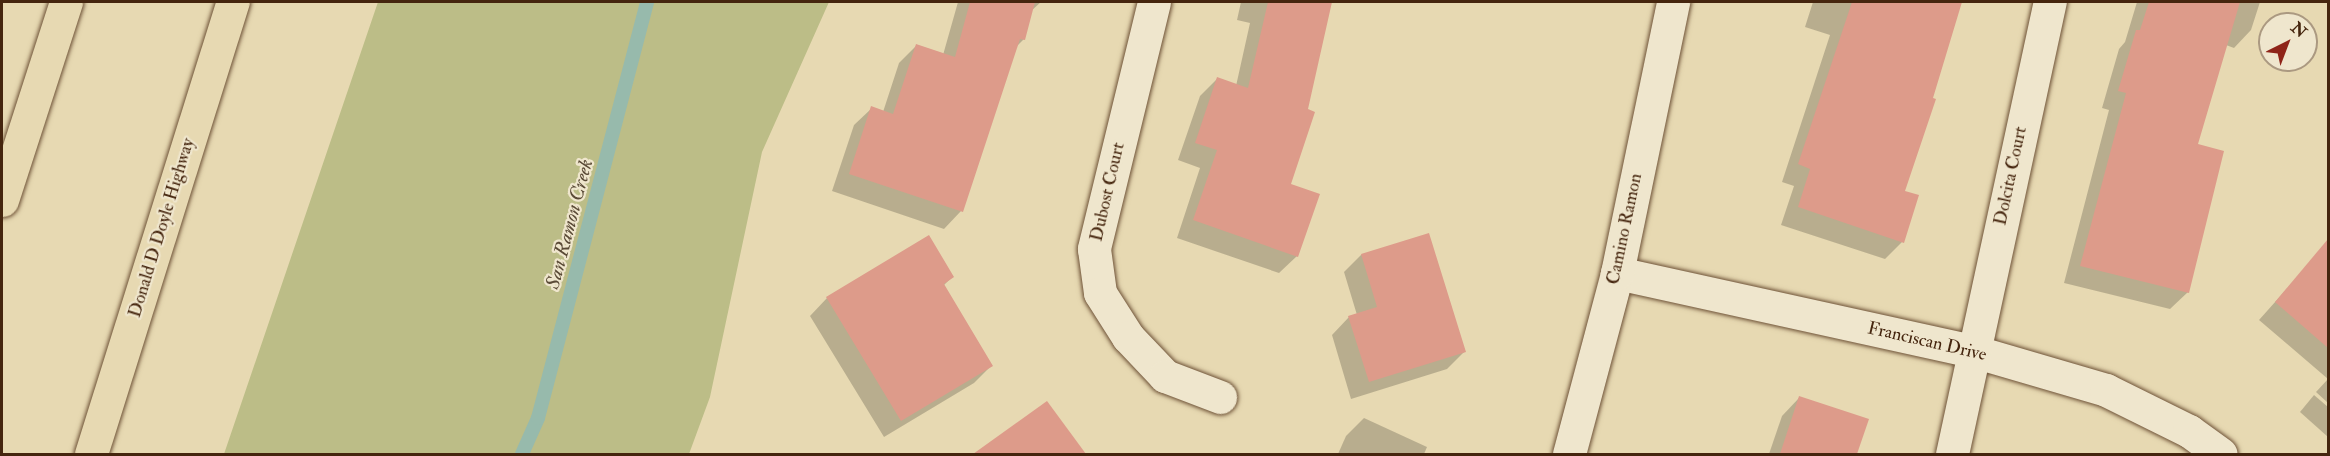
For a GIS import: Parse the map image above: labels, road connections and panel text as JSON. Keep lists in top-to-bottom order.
{
  "streets": {
    "highway": ["Donald D Doyle Highway"],
    "street": [
      "Dolcita Court",
      "Dubost Court",
      "Camino Ramon",
      "Franciscan Drive"
    ]
  },
  "crossings": [
    ["Dolcita Court", "Franciscan Drive"],
    ["Camino Ramon", "Franciscan Drive"]
  ],
  "water": ["San Ramon Creek"],
  "north": "top right"
}
